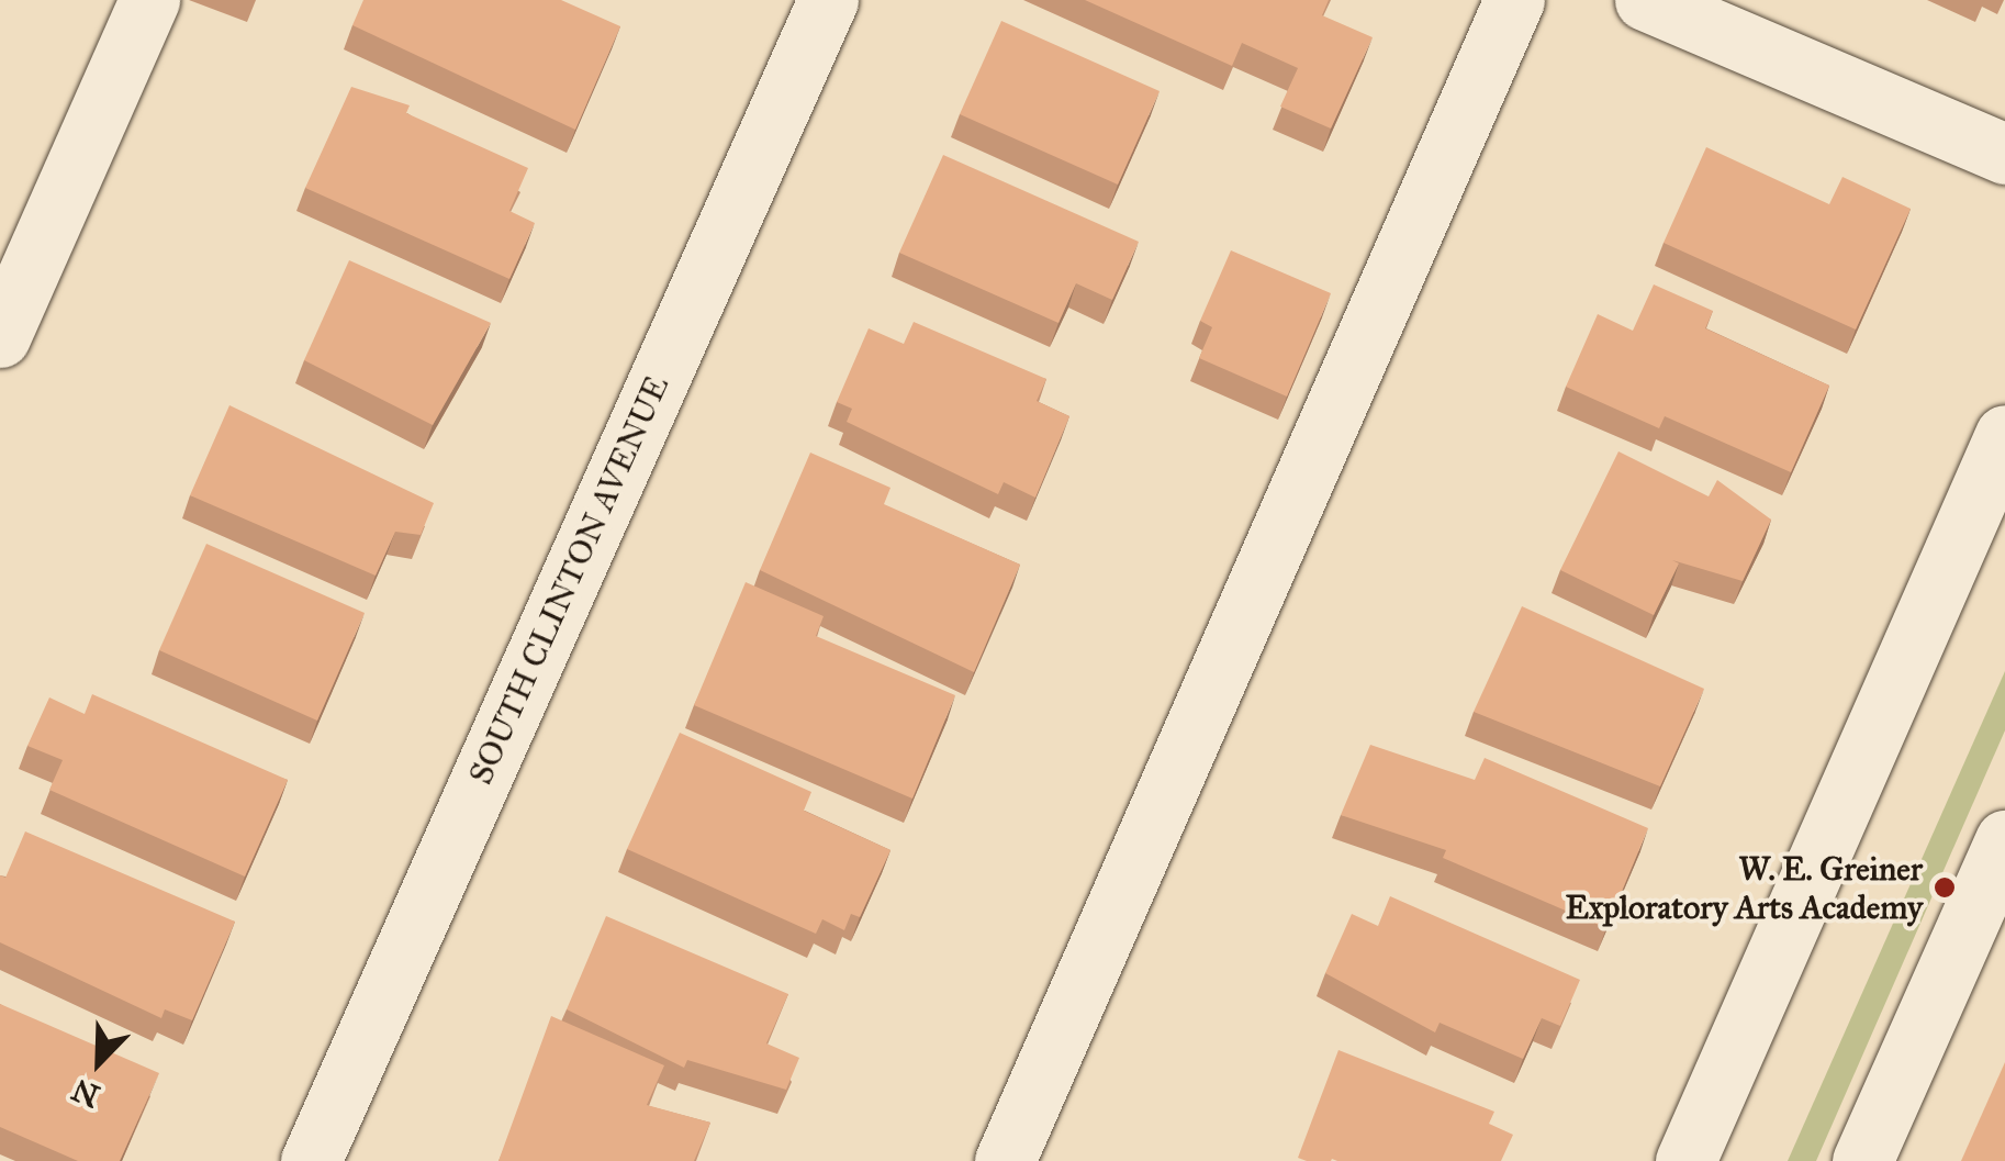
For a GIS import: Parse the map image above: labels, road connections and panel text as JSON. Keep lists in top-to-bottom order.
{
  "streets": {
    "street": ["SOUTH CLINTON AVENUE"]
  },
  "places": ["W. E. Greiner Exploratory Arts Academy"],
  "north": "bottom left"
}
